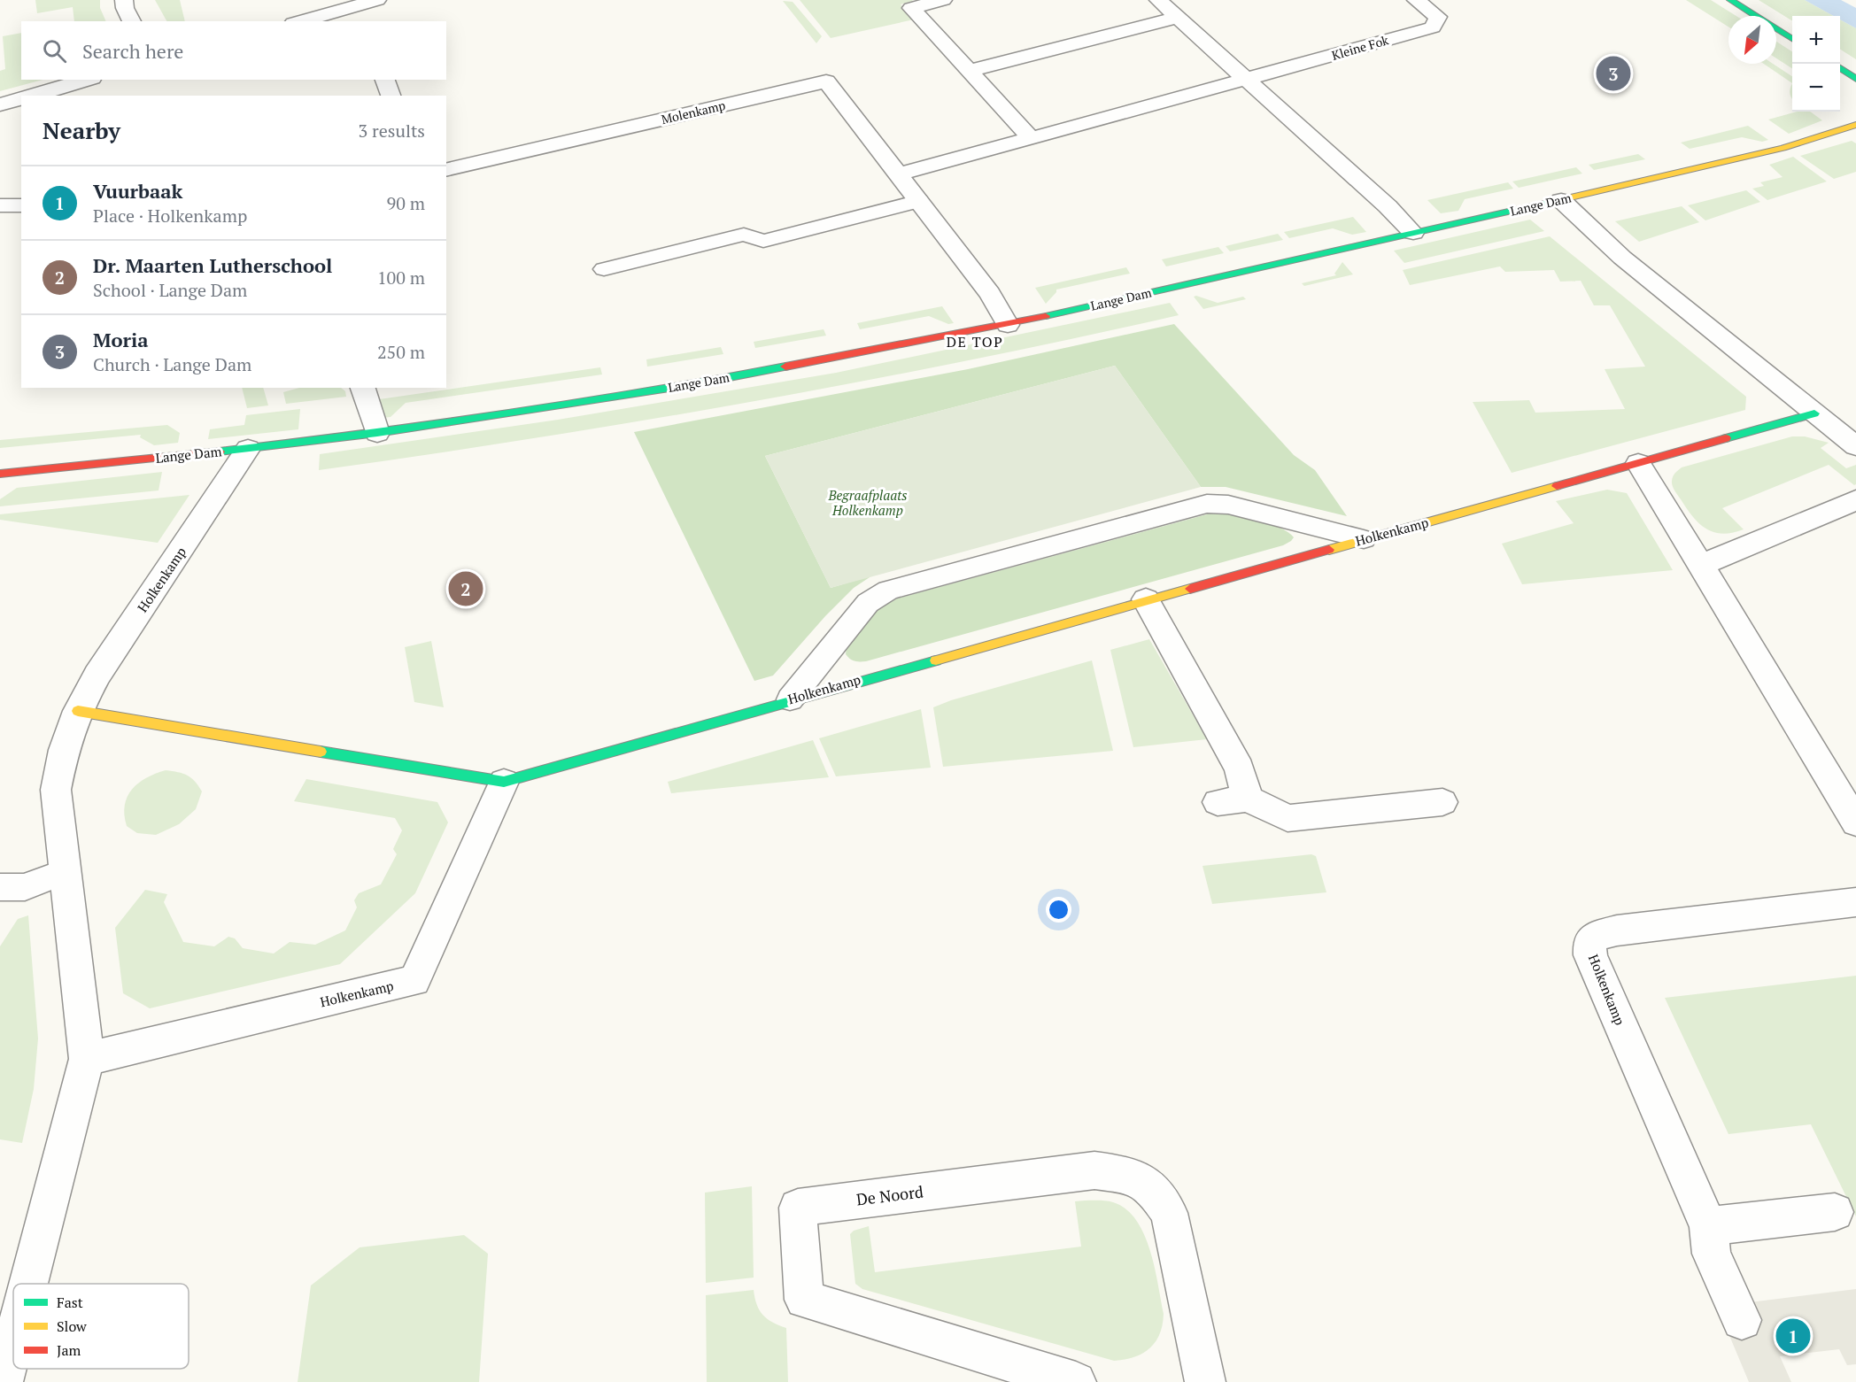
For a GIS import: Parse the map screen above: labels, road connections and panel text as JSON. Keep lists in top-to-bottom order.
{
  "streets": {
    "street": [
      "Kleine Fok",
      "Molenkamp",
      "Lange Dam",
      "Holkenkamp",
      "De Noord"
    ]
  },
  "crossings": [
    ["Molenkamp", "Lange Dam"],
    ["Lange Dam", "Holkenkamp"]
  ],
  "districts": ["DE TOP"],
  "parks": ["Begraafplaats Holkenkamp"],
  "legend": ["Fast", "Slow", "Jam"],
  "north": "bottom left",
  "page": {
    "map_buttons": ["+", "−"],
    "search": "Search here",
    "pins": ["3", "2", "1"],
    "heading": ["Nearby", "3 results"],
    "list": [
      {
        "mark": "1",
        "name": "Vuurbaak",
        "note": "Place · Holkenkamp",
        "value": "90 m"
      },
      {
        "mark": "2",
        "name": "Dr. Maarten Lutherschool",
        "note": "School · Lange Dam",
        "value": "100 m"
      },
      {
        "mark": "3",
        "name": "Moria",
        "note": "Church · Lange Dam",
        "value": "250 m"
      }
    ]
  }
}
